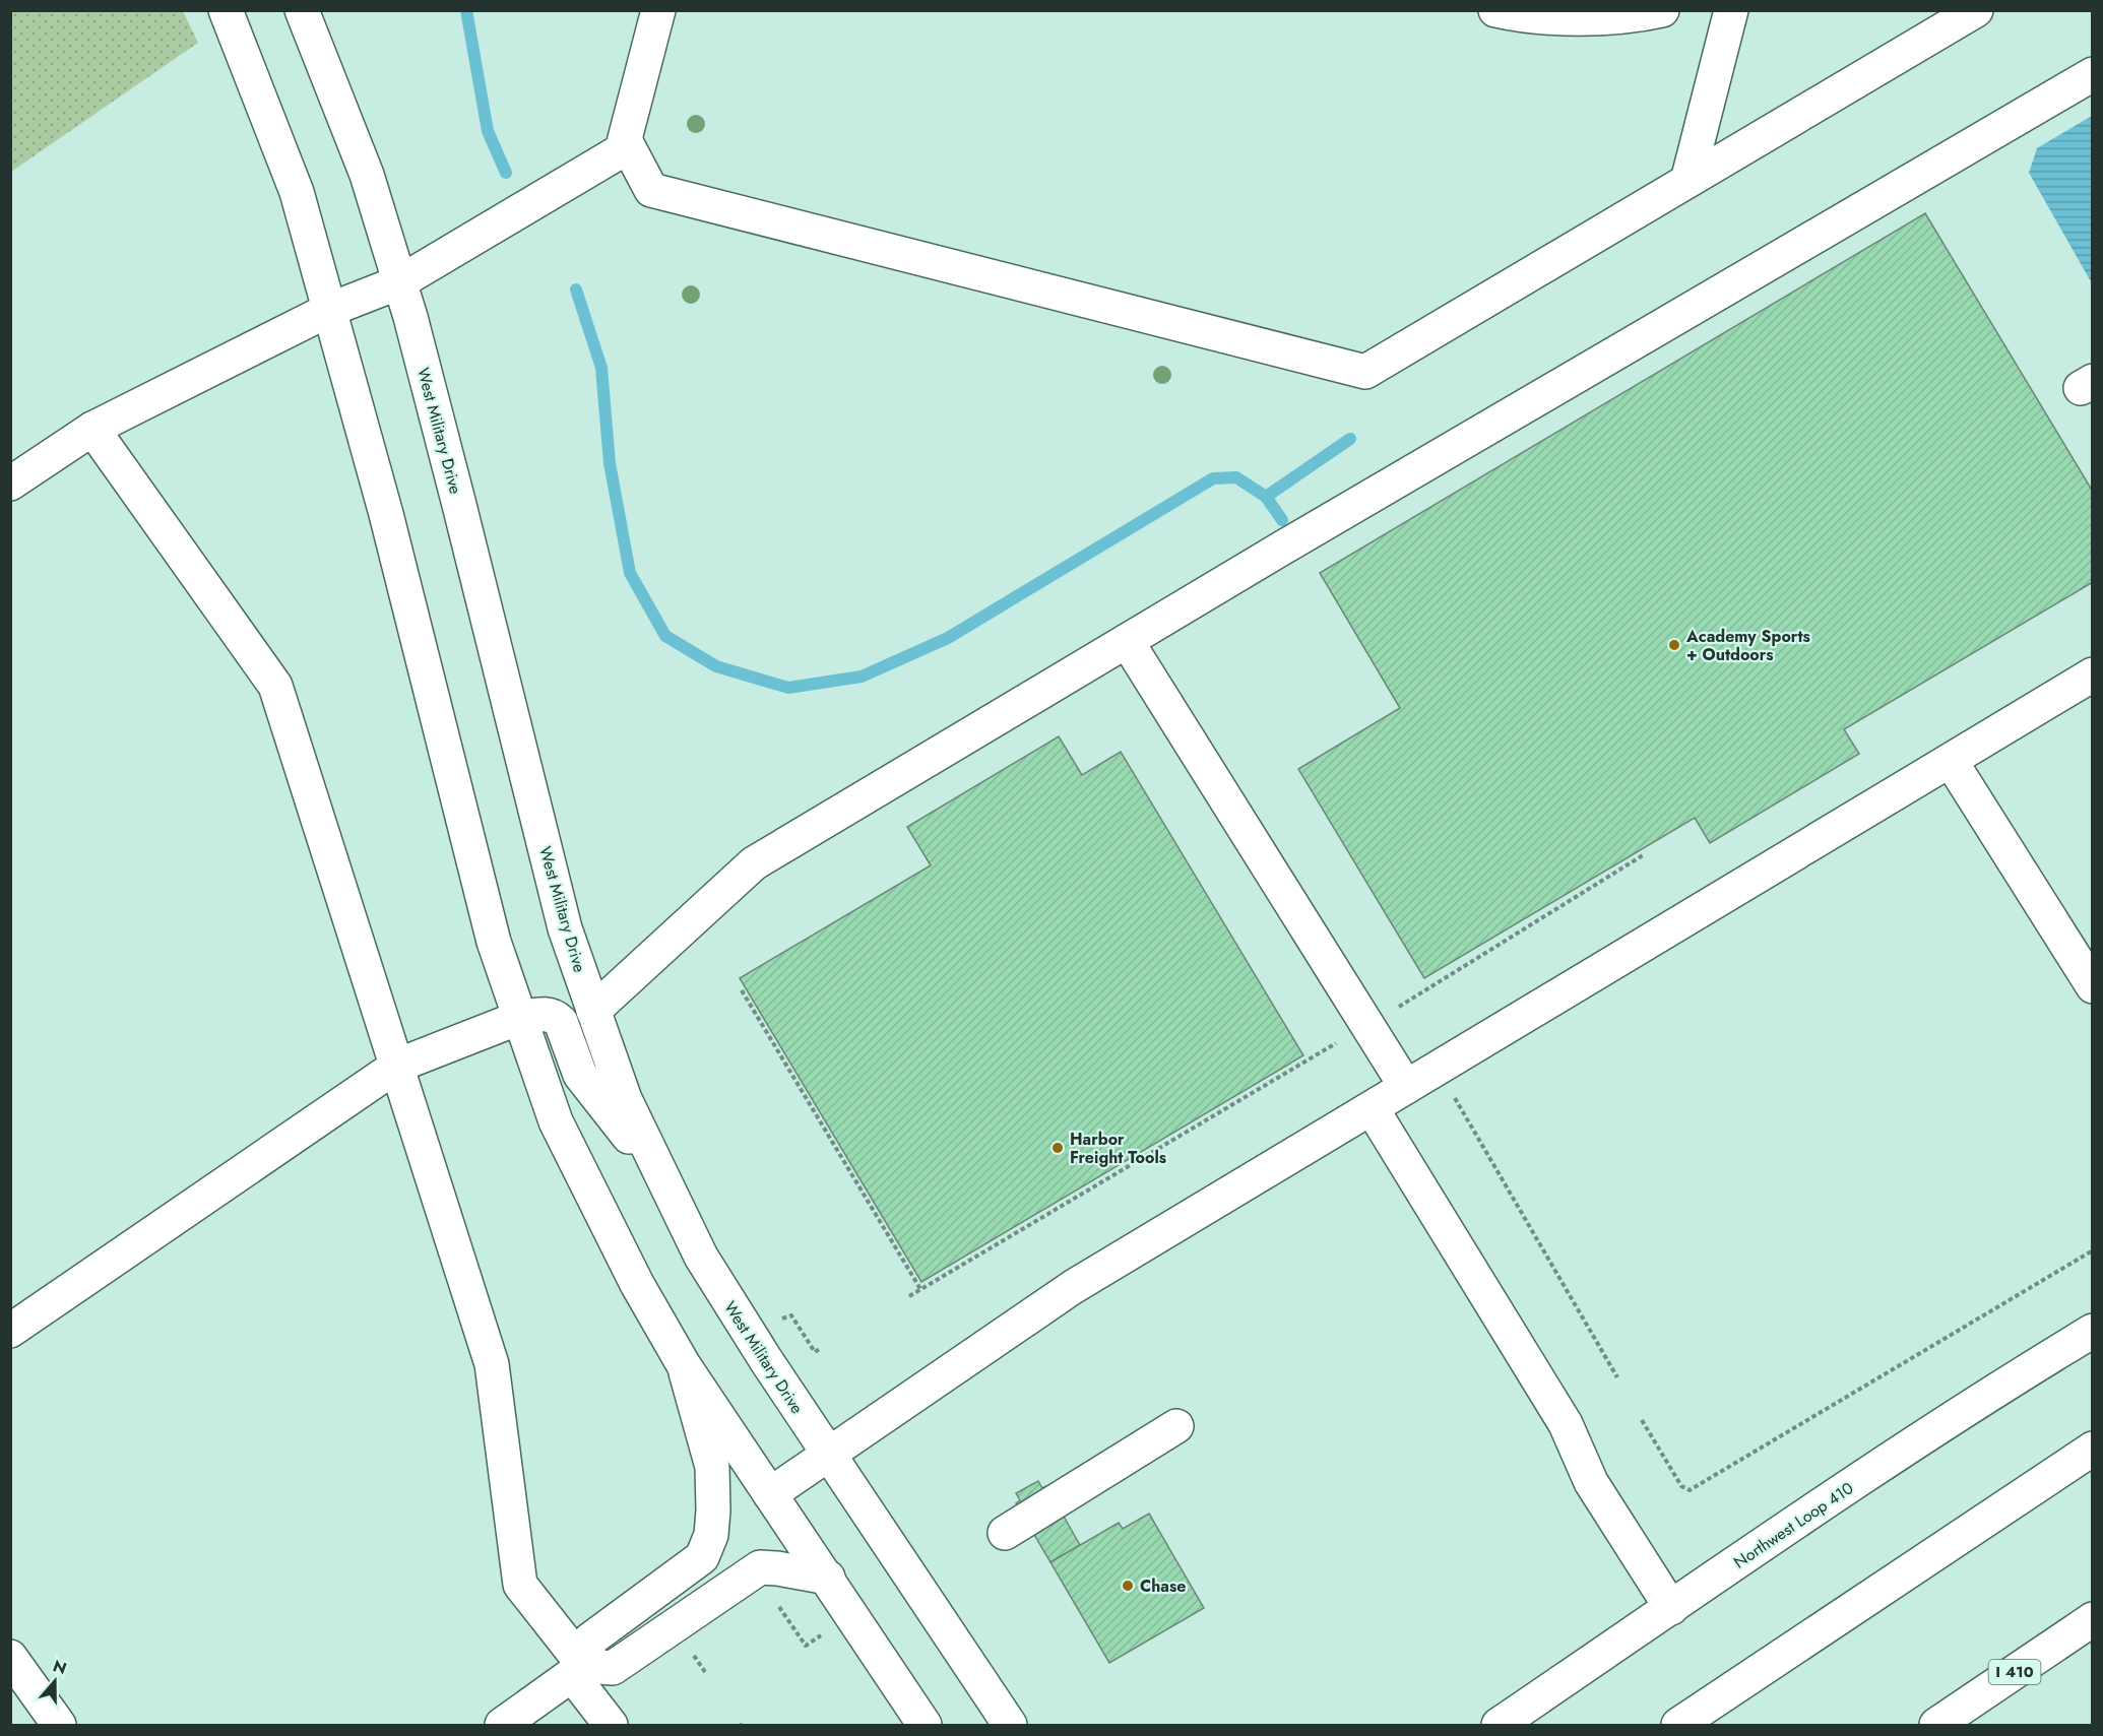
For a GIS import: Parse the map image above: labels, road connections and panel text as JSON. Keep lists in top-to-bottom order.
{
  "streets": {
    "main road": ["West Military Drive", "Northwest Loop 410", "I 410"]
  },
  "places": ["Academy Sports + Outdoors", "Harbor Freight Tools", "Chase"],
  "north": "top"
}
